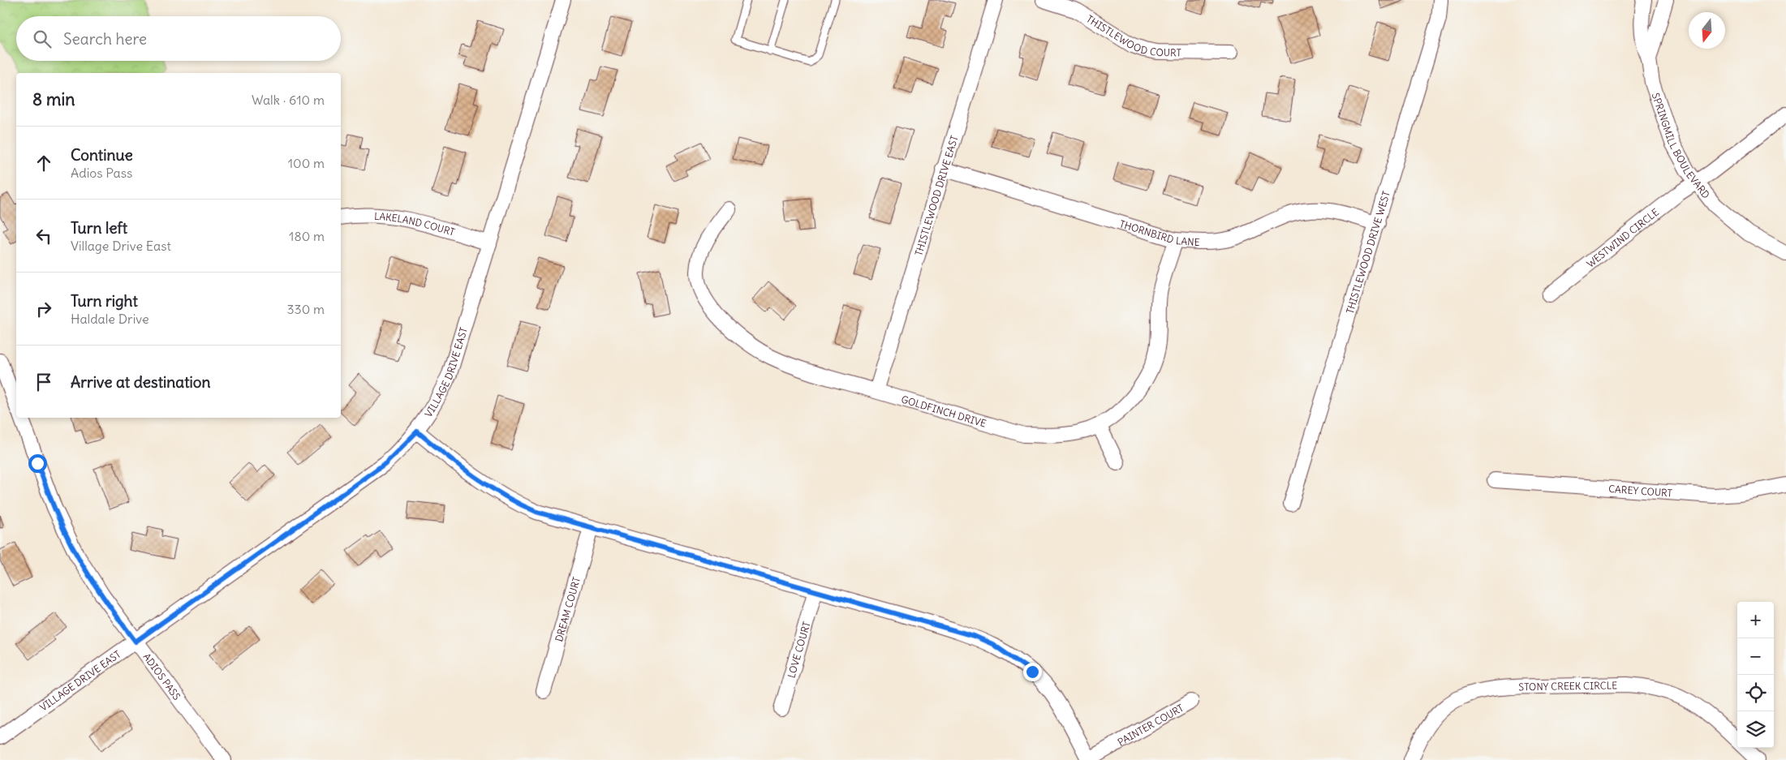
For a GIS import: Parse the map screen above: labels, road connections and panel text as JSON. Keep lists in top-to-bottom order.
{
  "streets": {
    "street": [
      "THISTLEWOOD COURT",
      "SPRINGMILL BOULEVARD",
      "THISTLEWOOD DRIVE EAST",
      "LAKELAND COURT",
      "THORNBIRD LANE",
      "WESTWIND CIRCLE",
      "THISTLEWOOD DRIVE WEST",
      "VILLAGE DRIVE EAST",
      "GOLDFINCH DRIVE",
      "CAREY COURT",
      "DREAM COURT",
      "LOVE COURT",
      "ADIOS PASS",
      "STONY CREEK CIRCLE",
      "PAINTER COURT"
    ]
  },
  "crossings": [
    ["SPRINGMILL BOULEVARD", "WESTWIND CIRCLE"],
    ["THISTLEWOOD DRIVE EAST", "THORNBIRD LANE"],
    ["THISTLEWOOD DRIVE EAST", "GOLDFINCH DRIVE"],
    ["LAKELAND COURT", "VILLAGE DRIVE EAST"],
    ["THORNBIRD LANE", "THISTLEWOOD DRIVE WEST"],
    ["THORNBIRD LANE", "GOLDFINCH DRIVE"],
    ["VILLAGE DRIVE EAST", "ADIOS PASS"]
  ],
  "north": "bottom",
  "page": {
    "search": "Search here",
    "heading": ["8 min", "Walk · 610 m"],
    "list": [
      ["Continue", "Adios Pass", "100 m"],
      ["Turn left", "Village Drive East", "180 m"],
      ["Turn right", "Haldale Drive", "330 m"],
      "Arrive at destination"
    ],
    "map_buttons": ["+", "−"]
  }
}
